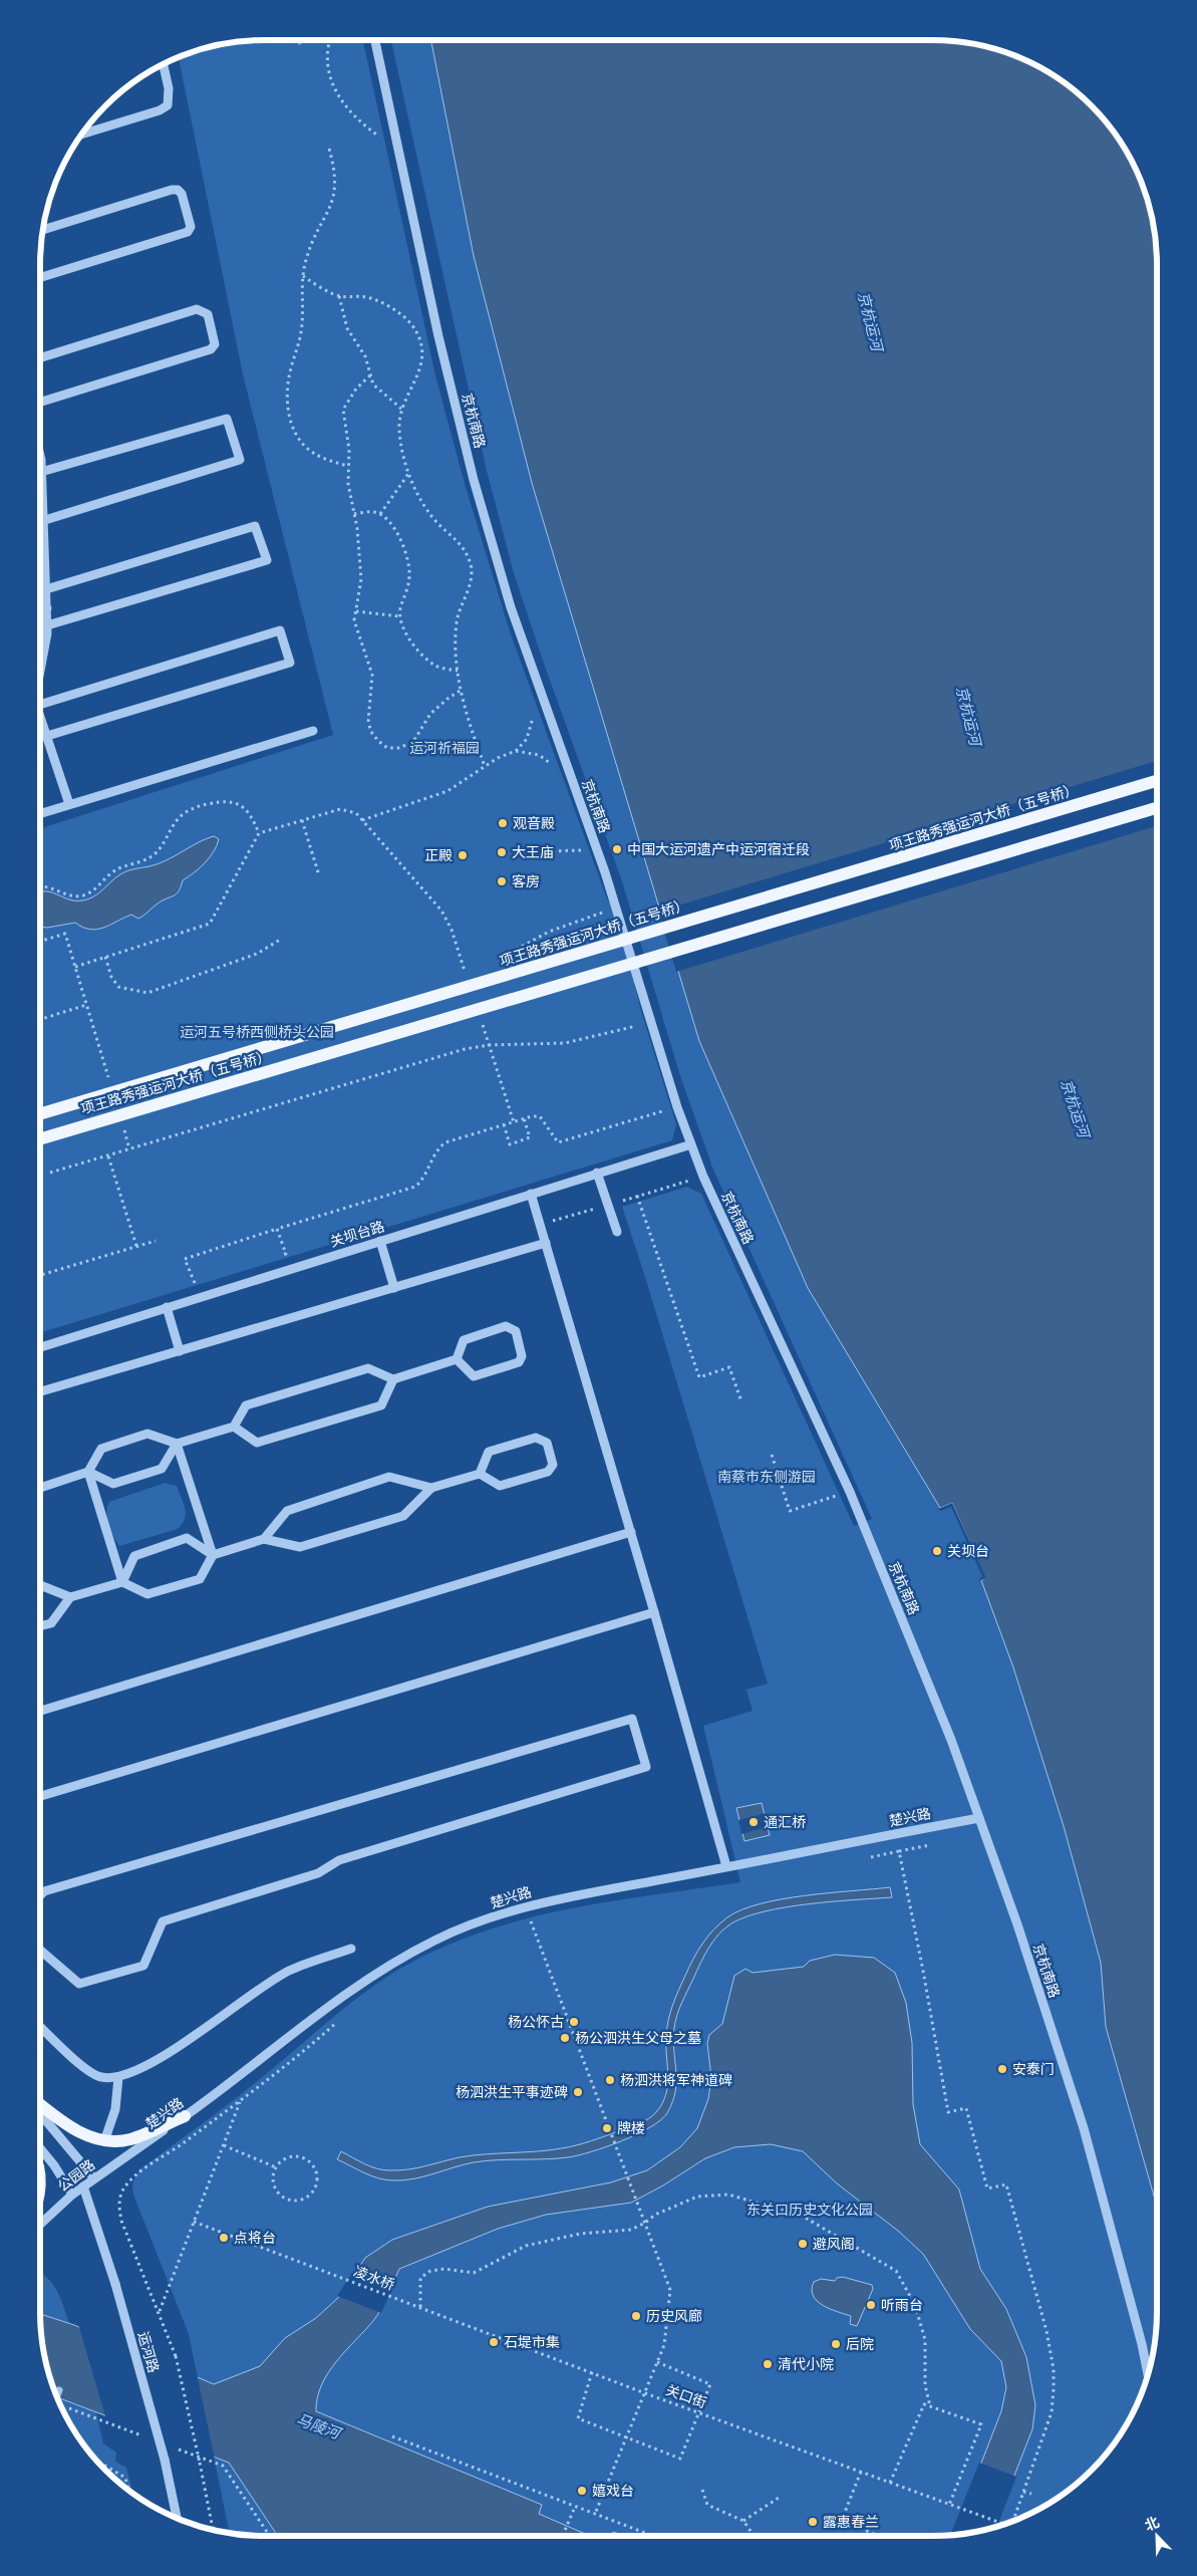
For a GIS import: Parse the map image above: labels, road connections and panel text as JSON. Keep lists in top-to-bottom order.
{
  "streets": {
    "main road": ["项王路秀强运河大桥（五号桥）"],
    "street": [
      "京杭南路",
      "关坝台路",
      "楚兴路",
      "公园路",
      "运河路"
    ],
    "path": ["凌水桥", "关口街"]
  },
  "crossings": [
    ["京杭南路", "关坝台路"],
    ["京杭南路", "楚兴路"],
    ["楚兴路", "公园路"],
    ["公园路", "运河路"],
    ["凌水桥", "关口街"]
  ],
  "water": ["京杭运河", "马陵河"],
  "parks": [
    "运河祈福园",
    "运河五号桥西侧桥头公园",
    "南蔡市东侧游园",
    "东关口历史文化公园"
  ],
  "places": [
    "观音殿",
    "中国大运河遗产中运河宿迁段",
    "大王庙",
    "正殿",
    "客房",
    "关坝台",
    "通汇桥",
    "杨公怀古",
    "杨公泗洪生父母之墓",
    "安泰门",
    "杨泗洪将军神道碑",
    "杨泗洪生平事迹碑",
    "牌楼",
    "点将台",
    "避风阁",
    "听雨台",
    "历史风廊",
    "石堤市集",
    "后院",
    "清代小院",
    "嬉戏台",
    "露惠春兰"
  ],
  "north": "top left"
}
